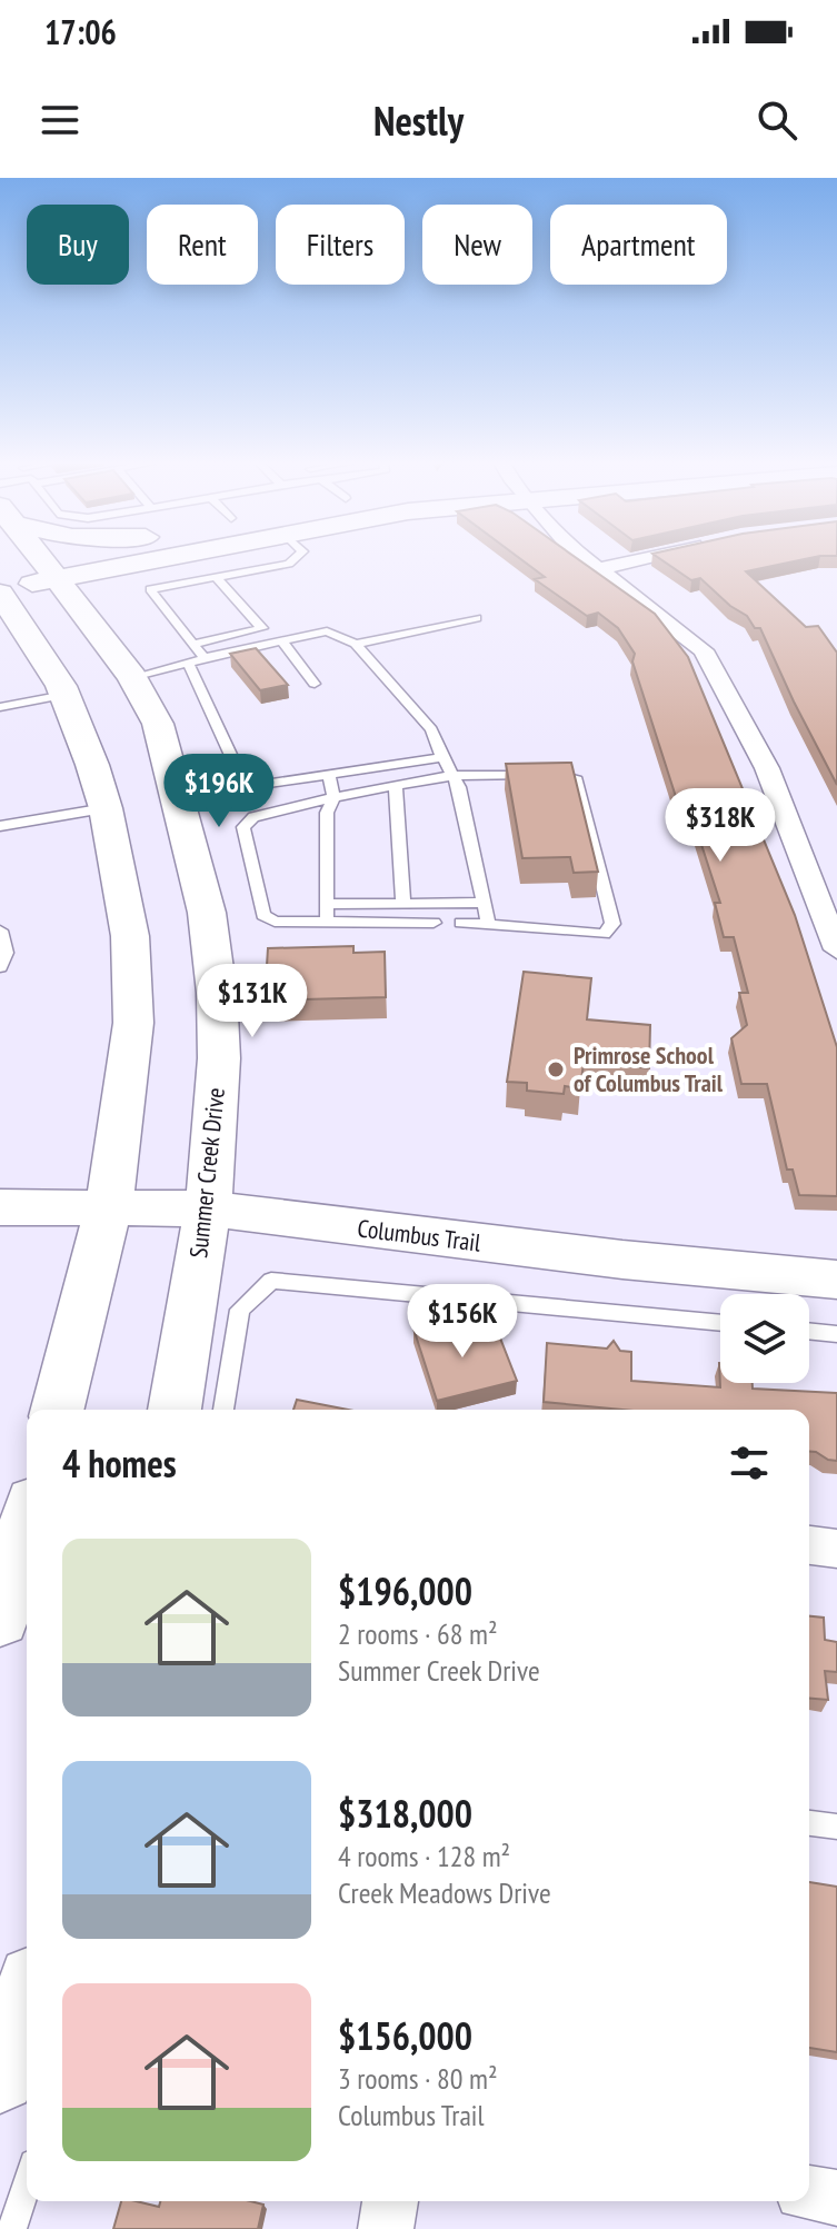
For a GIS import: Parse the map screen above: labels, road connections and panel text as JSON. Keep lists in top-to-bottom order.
{
  "streets": {
    "main road": ["Summer Creek Drive", "Columbus Trail"]
  },
  "crossings": [
    ["Summer Creek Drive", "Columbus Trail"]
  ],
  "places": ["Primrose School of Columbus Trail"],
  "page": {
    "status": "17:06",
    "header": "Nestly",
    "chip": [
      "Buy",
      "Rent",
      "Filters",
      "New",
      "Apartment"
    ],
    "price": [
      "$196K",
      "$318K",
      "$131K",
      "$156K"
    ],
    "heading": "4 homes",
    "list": [
      {
        "name": "$196,000",
        "note": "2 rooms · 68 m² · Summer Creek Drive"
      },
      {
        "name": "$318,000",
        "note": "4 rooms · 128 m² · Creek Meadows Drive"
      },
      {
        "name": "$156,000",
        "note": "3 rooms · 80 m² · Columbus Trail"
      }
    ]
  }
}
